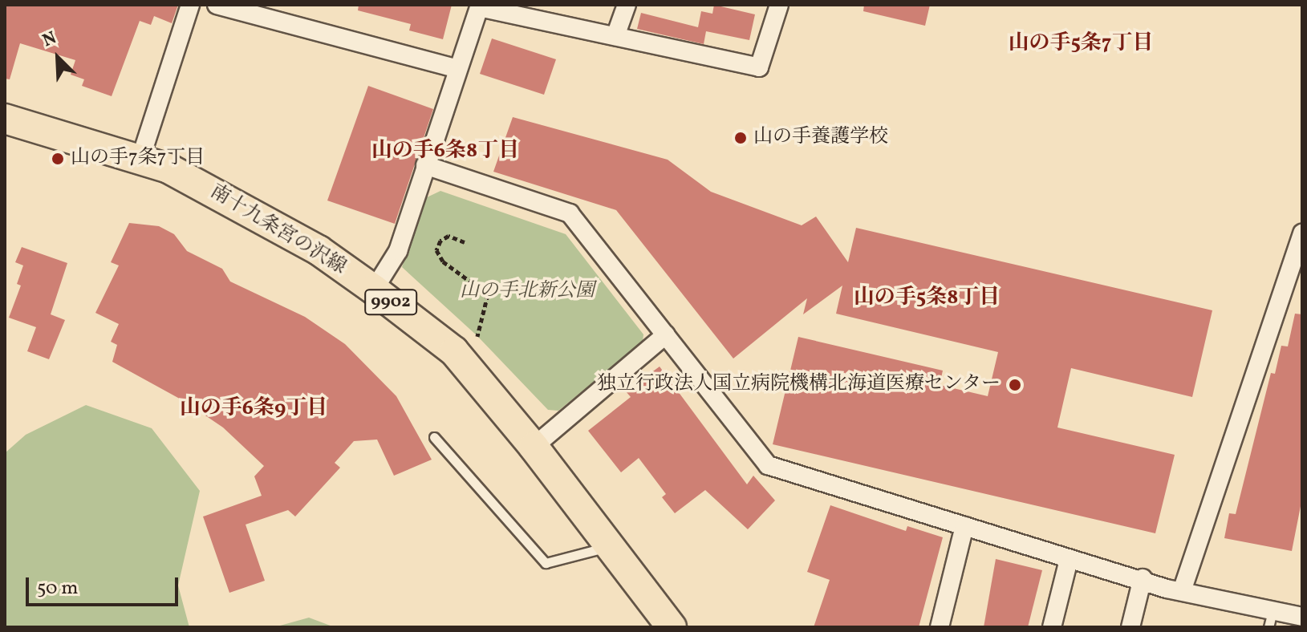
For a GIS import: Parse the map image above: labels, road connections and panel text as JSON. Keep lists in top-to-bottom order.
{
  "streets": {
    "main road": ["南十九条宮の沢線", "9902"]
  },
  "districts": [
    "山の手5条7丁目",
    "山の手6条8丁目",
    "山の手5条8丁目",
    "山の手6条9丁目"
  ],
  "parks": ["山の手北新公園"],
  "places": ["山の手養護学校", "山の手7条7丁目", "独立行政法人国立病院機構北海道医療センター"],
  "scale_bar": "50 m",
  "north": "top left"
}
